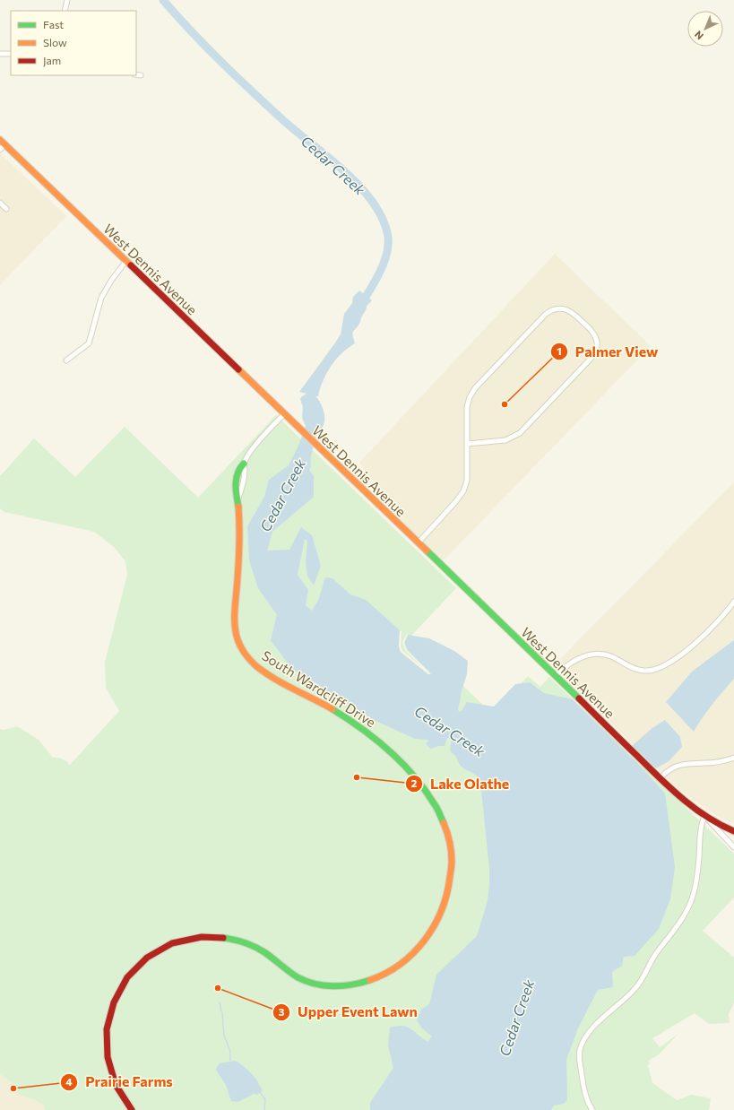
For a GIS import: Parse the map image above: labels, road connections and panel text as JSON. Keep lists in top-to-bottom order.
{
  "streets": {
    "street": ["West Dennis Avenue", "South Wardcliff Drive"]
  },
  "water": ["Cedar Creek"],
  "places": [
    "Palmer View",
    "Lake Olathe",
    "Upper Event Lawn",
    "Prairie Farms"
  ],
  "legend": ["Fast", "Slow", "Jam"],
  "north": "bottom left"
}
